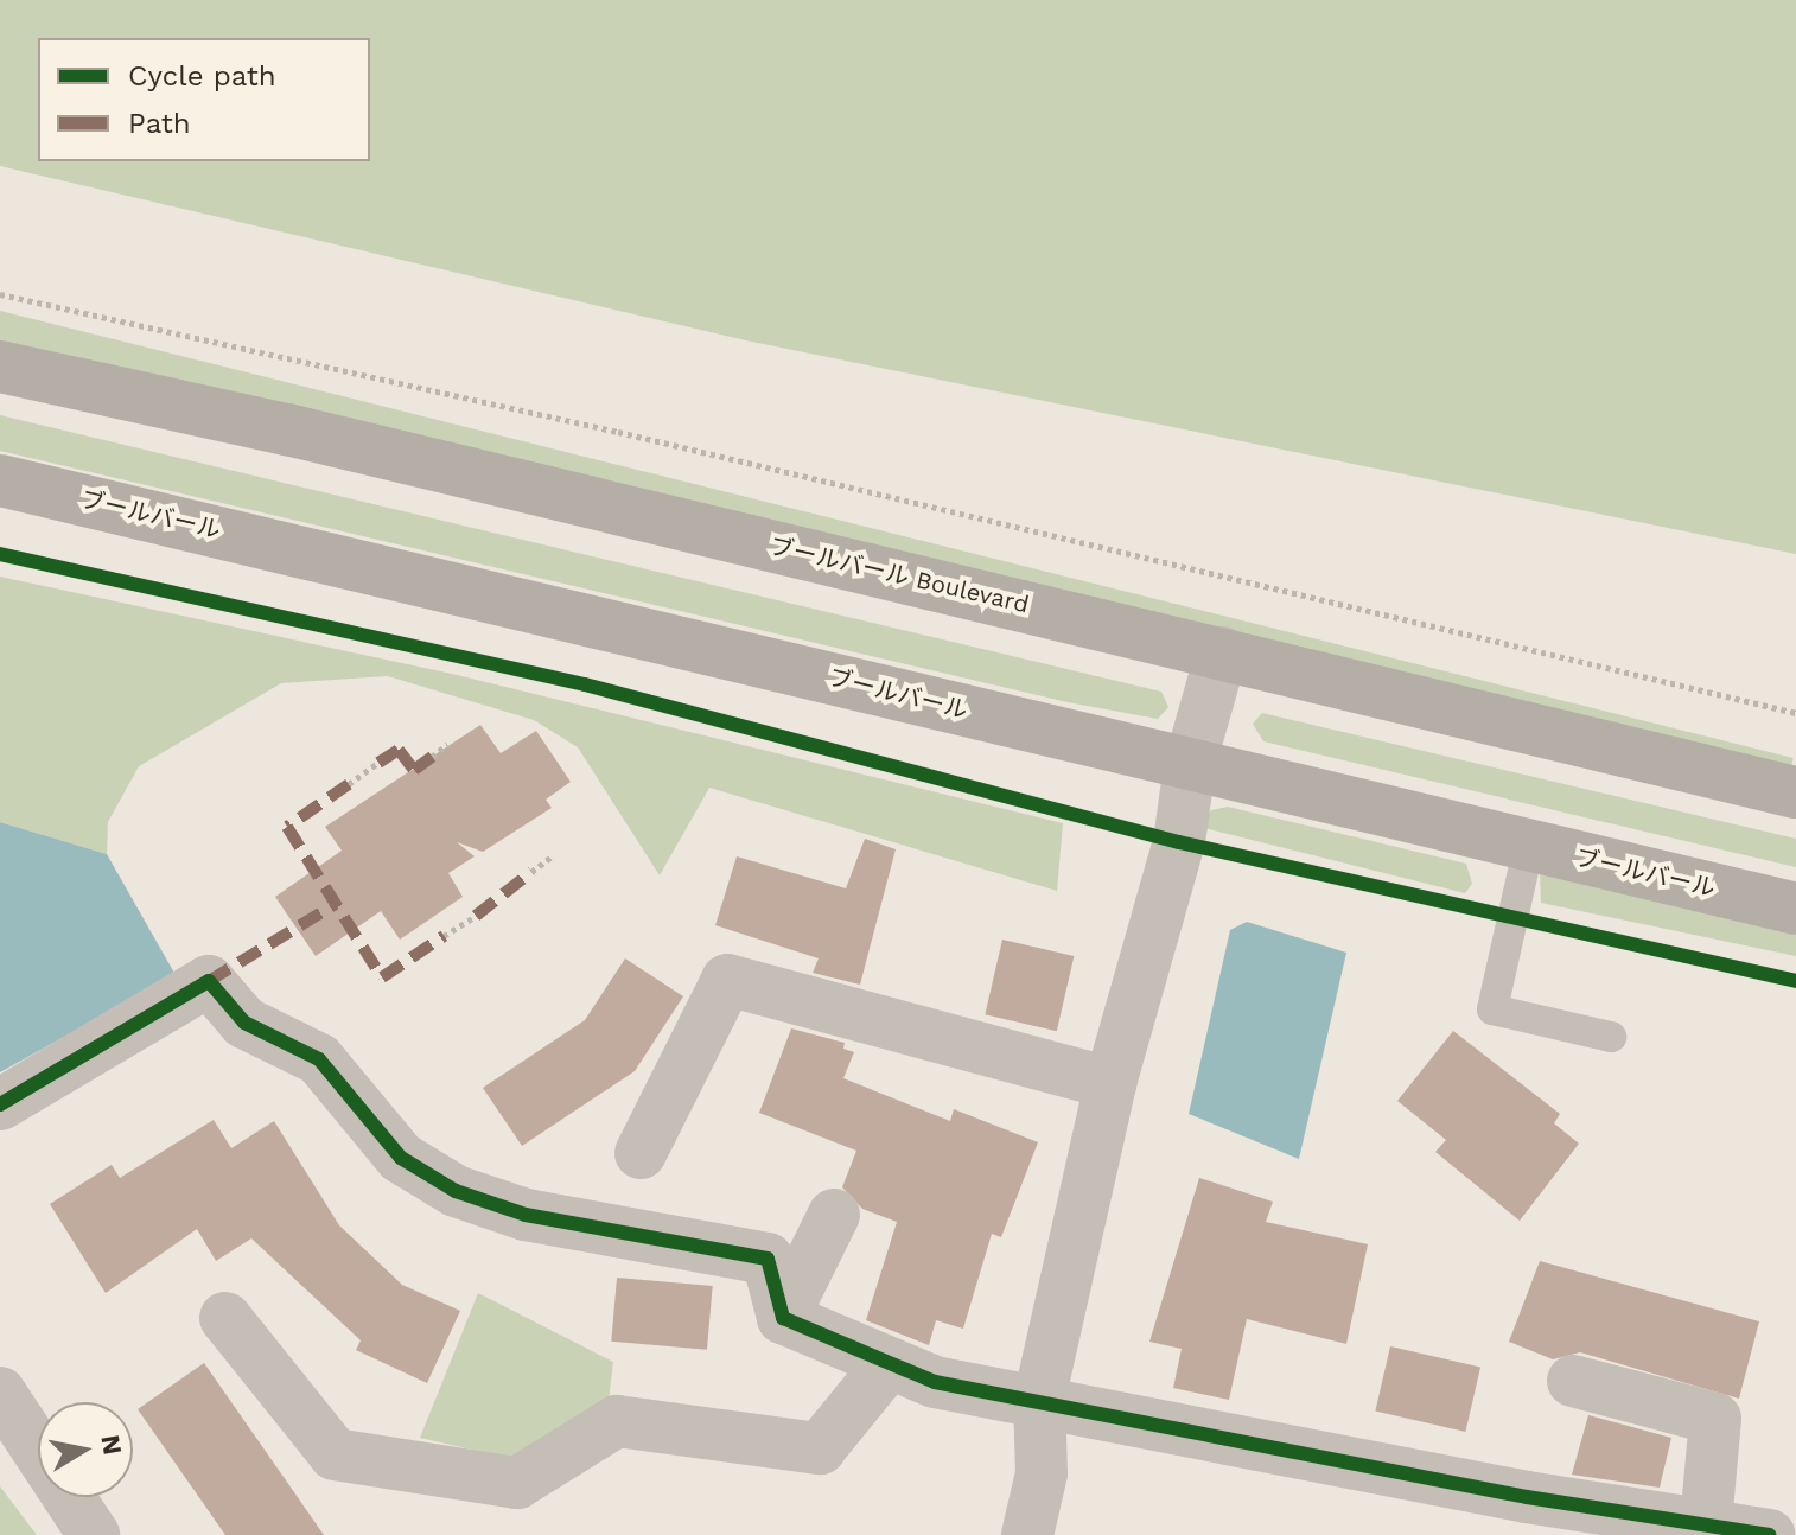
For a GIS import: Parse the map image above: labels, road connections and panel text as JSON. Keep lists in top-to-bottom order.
{
  "streets": {
    "street": ["ブールバール", "ブールバール Boulevard"]
  },
  "legend": ["Cycle path", "Path"],
  "north": "right"
}
